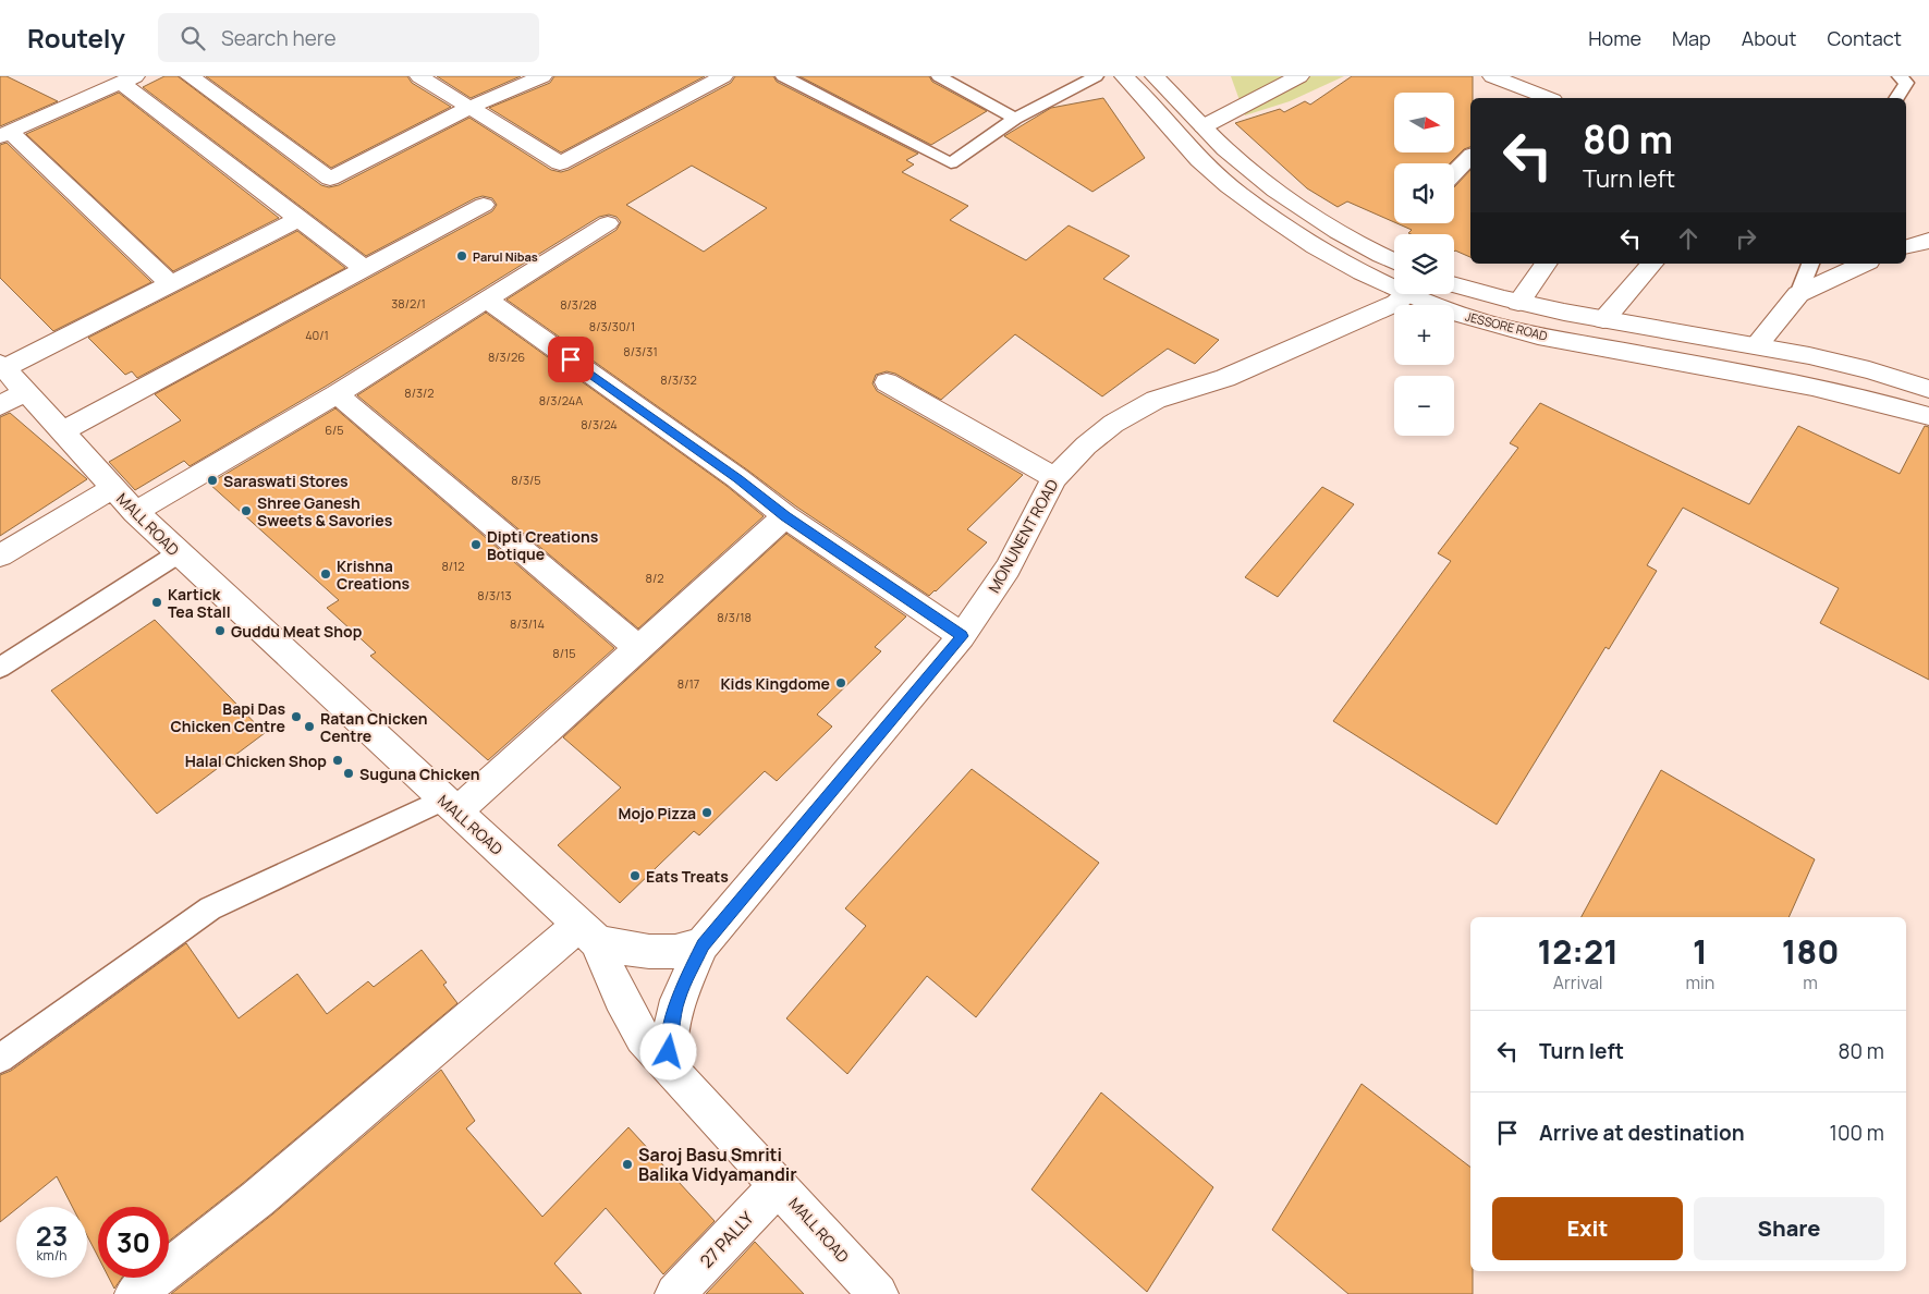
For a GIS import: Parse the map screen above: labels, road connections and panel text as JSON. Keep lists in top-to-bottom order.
{
  "streets": {
    "street": [
      "JESSORE ROAD",
      "MALL ROAD",
      "MONUNENT ROAD",
      "27 PALLY"
    ]
  },
  "crossings": [
    ["MALL ROAD", "MONUNENT ROAD"],
    ["MALL ROAD", "27 PALLY"]
  ],
  "places": [
    "Parul Nibas",
    "Saraswati Stores",
    "Shree Ganesh Sweets & Savories",
    "Dipti Creations Botique",
    "Krishna Creations",
    "Kartick Tea Stall",
    "Guddu Meat Shop",
    "Kids Kingdome",
    "Bapi Das Chicken Centre",
    "Ratan Chicken Centre",
    "Halal Chicken Shop",
    "Suguna Chicken",
    "Mojo Pizza",
    "Eats Treats",
    "Saroj Basu Smriti Balika Vidyamandir"
  ],
  "house_numbers": [
    "38/2/1",
    "8/3/28",
    "8/3/30/1",
    "40/1",
    "8/3/31",
    "8/3/26",
    "8/3/32",
    "8/3/2",
    "8/3/24A",
    "8/3/24",
    "6/5",
    "8/3/5",
    "8/12",
    "8/2",
    "8/3/13",
    "8/3/18",
    "8/3/14",
    "8/15",
    "8/17"
  ],
  "north": "right",
  "page": {
    "header": "Routely",
    "search": "Search here",
    "nav": [
      "Home",
      "Map",
      "About",
      "Contact"
    ],
    "map_buttons": ["+", "−"],
    "turn": ["80 m", "Turn left"],
    "eta": [
      "12:21",
      "Arrival",
      "1",
      "min",
      "180",
      "m"
    ],
    "list": [
      {
        "name": "Turn left",
        "value": "80 m"
      },
      {
        "name": "Arrive at destination",
        "value": "100 m"
      }
    ],
    "buttons": ["Exit", "Share"],
    "speed": "23 km/h",
    "limit": "30"
  }
}
